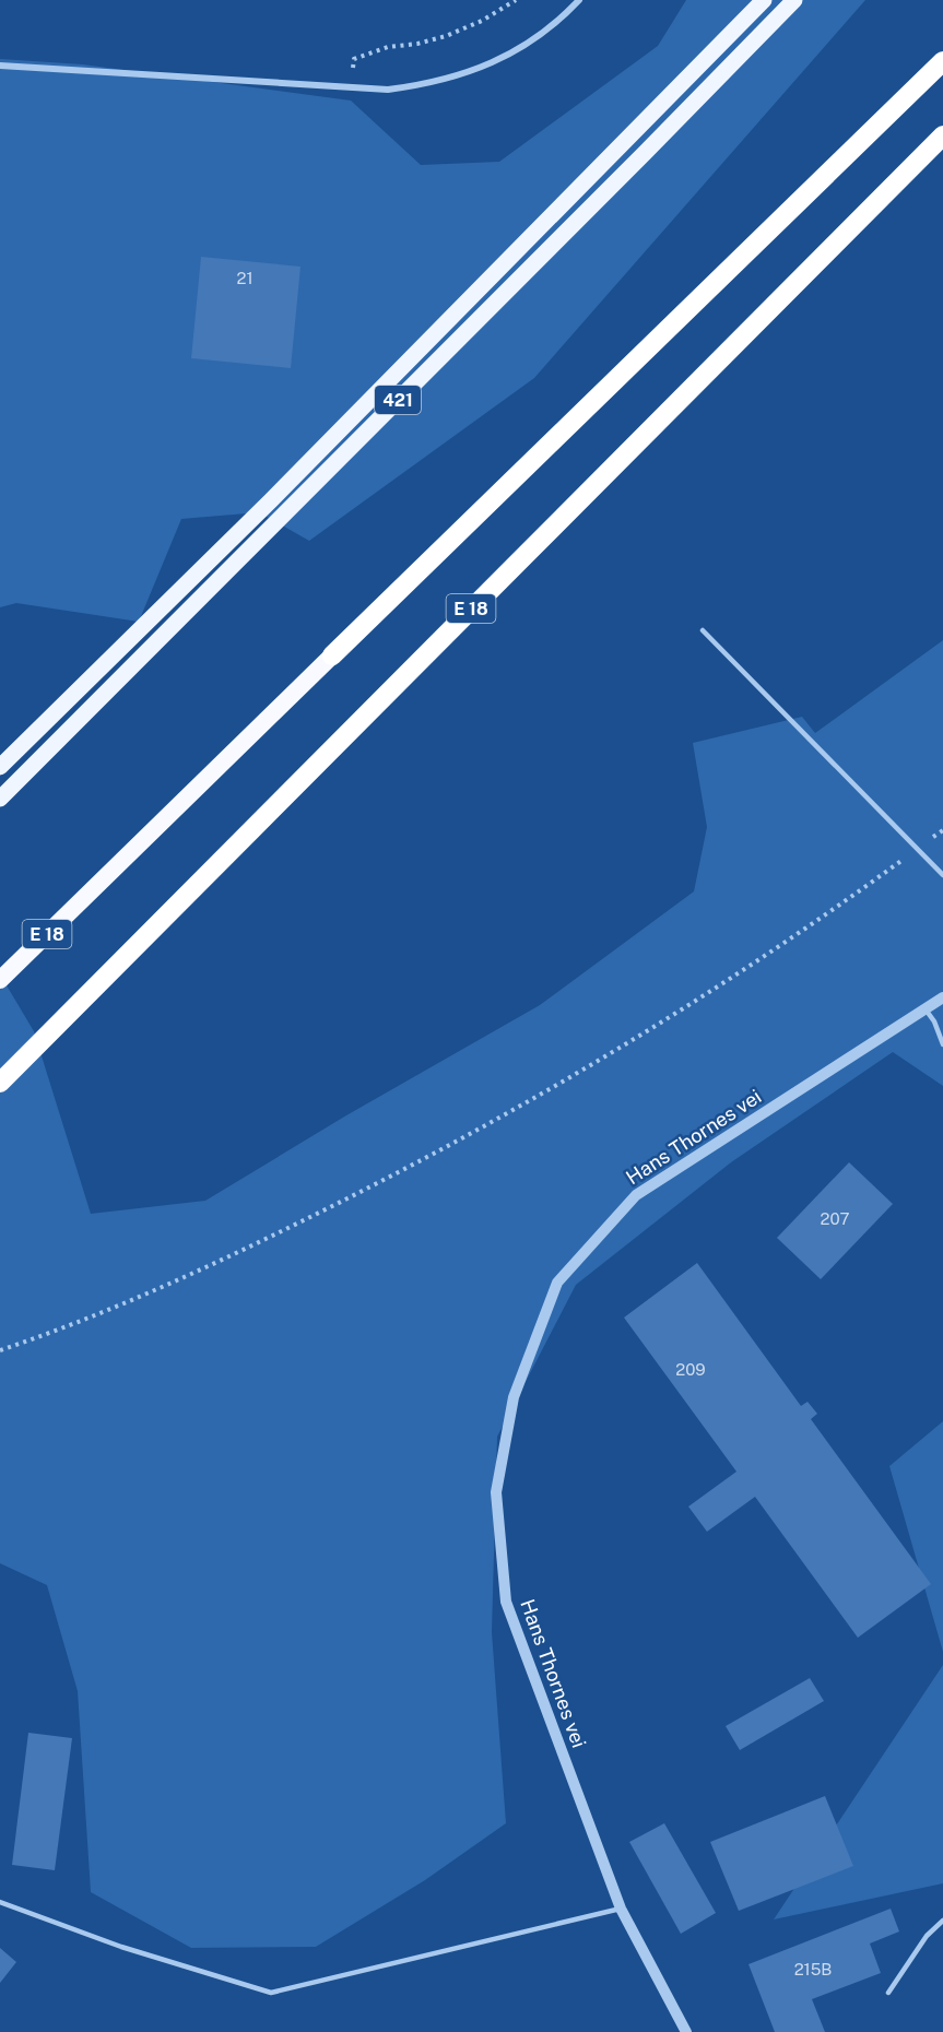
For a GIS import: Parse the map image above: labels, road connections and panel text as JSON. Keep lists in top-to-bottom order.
{
  "streets": {
    "highway": ["E 18"],
    "main road": ["421"],
    "street": ["Hans Thornes vei"]
  },
  "house_numbers": [
    "21",
    "207",
    "209",
    "215B"
  ]
}
